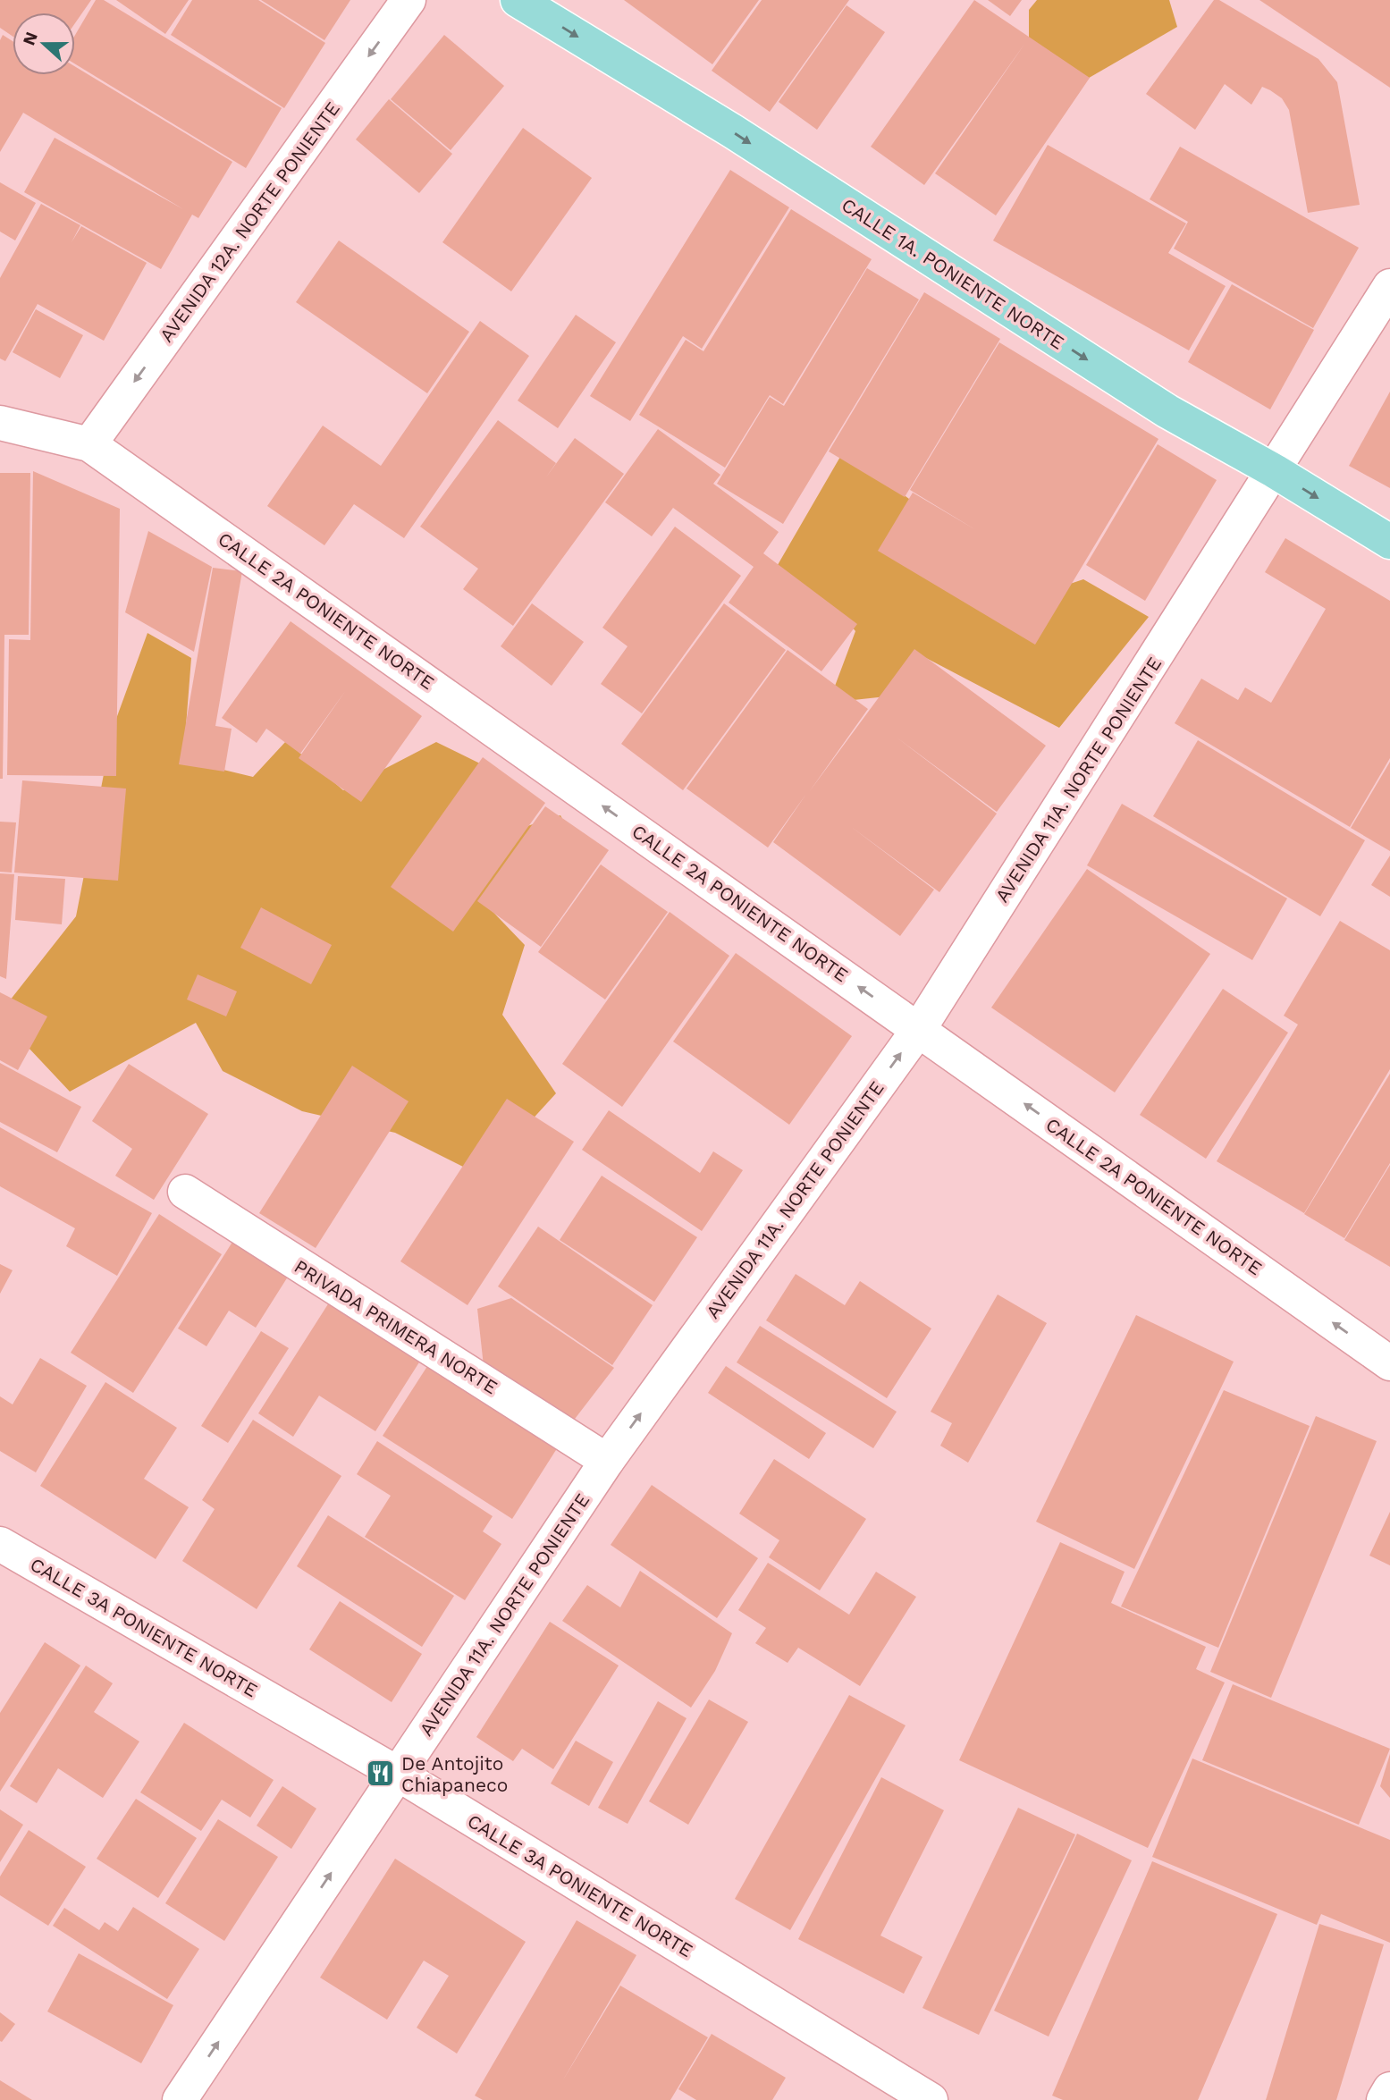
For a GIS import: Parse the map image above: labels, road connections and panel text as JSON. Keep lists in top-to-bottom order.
{
  "streets": {
    "main road": ["CALLE 1A. PONIENTE NORTE"],
    "street": [
      "AVENIDA 12A. NORTE PONIENTE",
      "CALLE 2A PONIENTE NORTE",
      "AVENIDA 11A. NORTE PONIENTE",
      "PRIVADA PRIMERA NORTE",
      "CALLE 3A PONIENTE NORTE"
    ]
  },
  "crossings": [
    ["AVENIDA 12A. NORTE PONIENTE", "CALLE 2A PONIENTE NORTE"],
    ["CALLE 1A. PONIENTE NORTE", "AVENIDA 11A. NORTE PONIENTE"],
    ["CALLE 2A PONIENTE NORTE", "AVENIDA 11A. NORTE PONIENTE"],
    ["AVENIDA 11A. NORTE PONIENTE", "PRIVADA PRIMERA NORTE"],
    ["AVENIDA 11A. NORTE PONIENTE", "CALLE 3A PONIENTE NORTE"]
  ],
  "one_way": [
    "AVENIDA 12A. NORTE PONIENTE",
    "CALLE 1A. PONIENTE NORTE",
    "CALLE 2A PONIENTE NORTE",
    "AVENIDA 11A. NORTE PONIENTE"
  ],
  "places": {
    "restaurant": ["De Antojito Chiapaneco"]
  },
  "north": "left"
}
